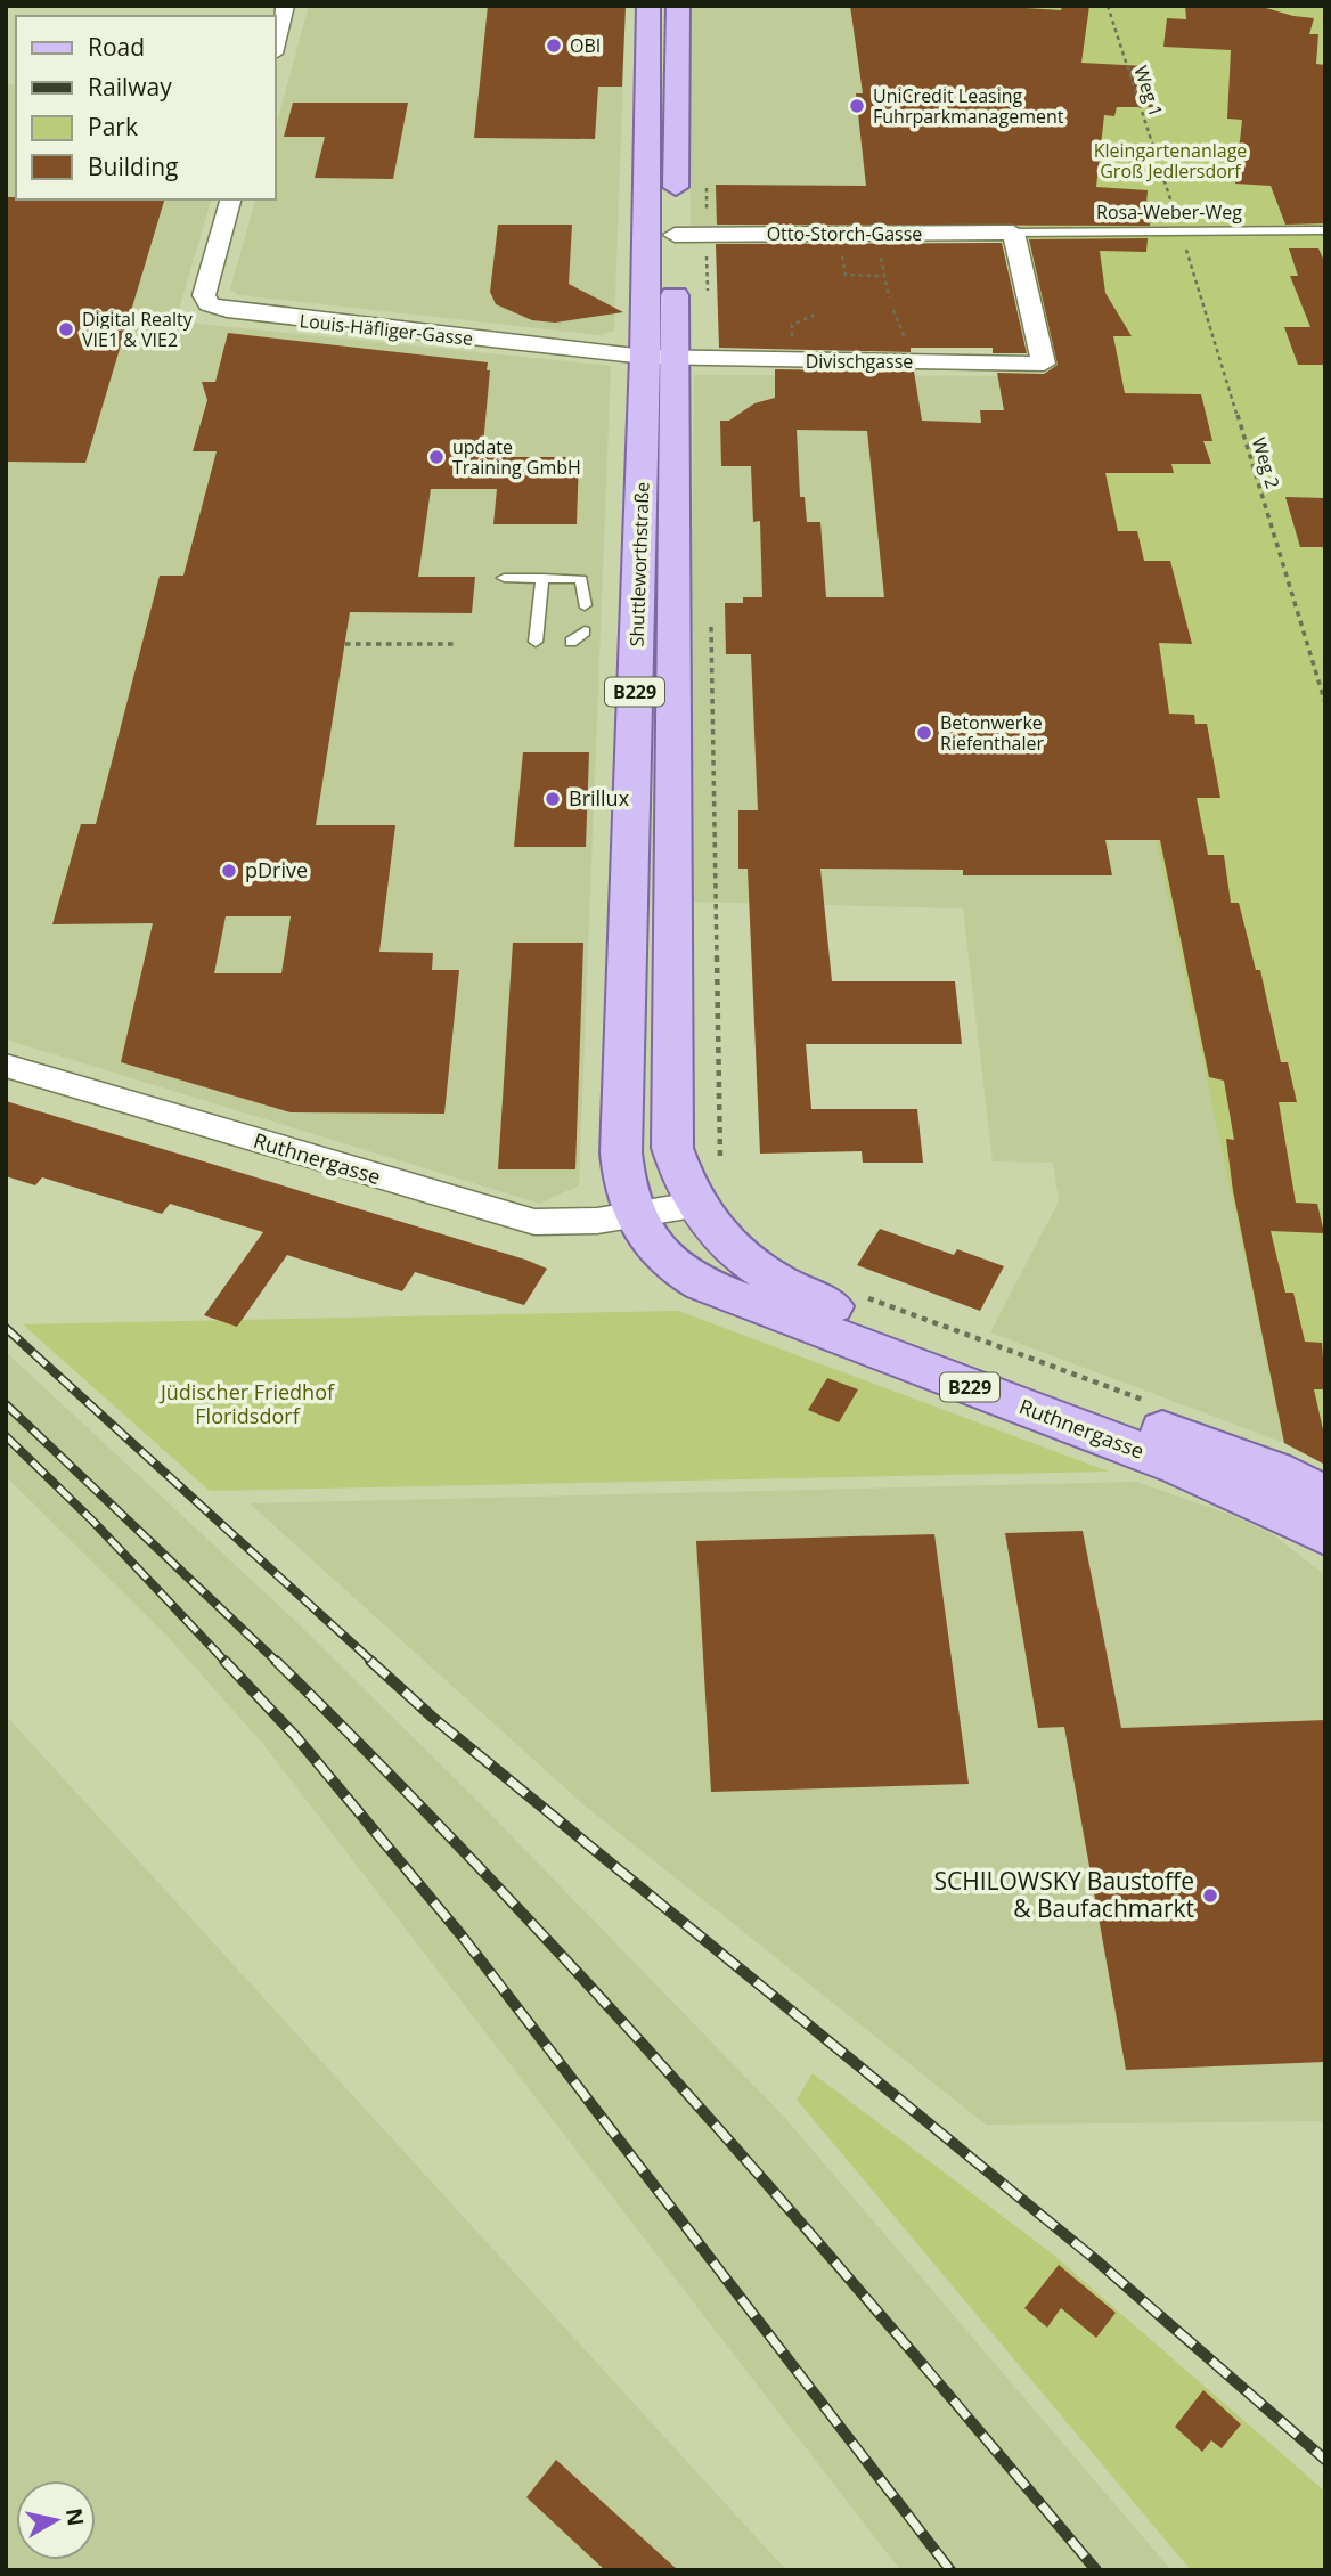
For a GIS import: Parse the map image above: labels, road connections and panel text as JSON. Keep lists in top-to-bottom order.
{
  "streets": {
    "main road": ["Shuttleworthstraße", "B229", "Ruthnergasse"],
    "street": ["Otto-Storch-Gasse", "Louis-Häfliger-Gasse", "Divischgasse"],
    "lane": ["Rosa-Weber-Weg"],
    "path": ["Weg 1", "Weg 2"]
  },
  "crossings": [
    ["Weg 1", "Rosa-Weber-Weg"],
    ["Weg 1", "Weg 2"],
    ["Rosa-Weber-Weg", "Otto-Storch-Gasse"],
    ["Rosa-Weber-Weg", "Divischgasse"],
    ["Rosa-Weber-Weg", "Weg 2"],
    ["Otto-Storch-Gasse", "Divischgasse"],
    ["Otto-Storch-Gasse", "Shuttleworthstraße"],
    ["Louis-Häfliger-Gasse", "Divischgasse"],
    ["Louis-Häfliger-Gasse", "Shuttleworthstraße"],
    ["Divischgasse", "Shuttleworthstraße"],
    ["Shuttleworthstraße", "Ruthnergasse"]
  ],
  "parks": ["Kleingartenanlage Groß Jedlersdorf", "Jüdischer Friedhof Floridsdorf"],
  "places": [
    "OBI",
    "UniCredit Leasing Fuhrparkmanagement",
    "Digital Realty VIE1 & VIE2",
    "update Training GmbH",
    "Betonwerke Riefenthaler",
    "Brillux",
    "pDrive",
    "SCHILOWSKY Baustoffe & Baufachmarkt"
  ],
  "legend": [
    "Road",
    "Railway",
    "Park",
    "Building"
  ],
  "north": "right"
}
